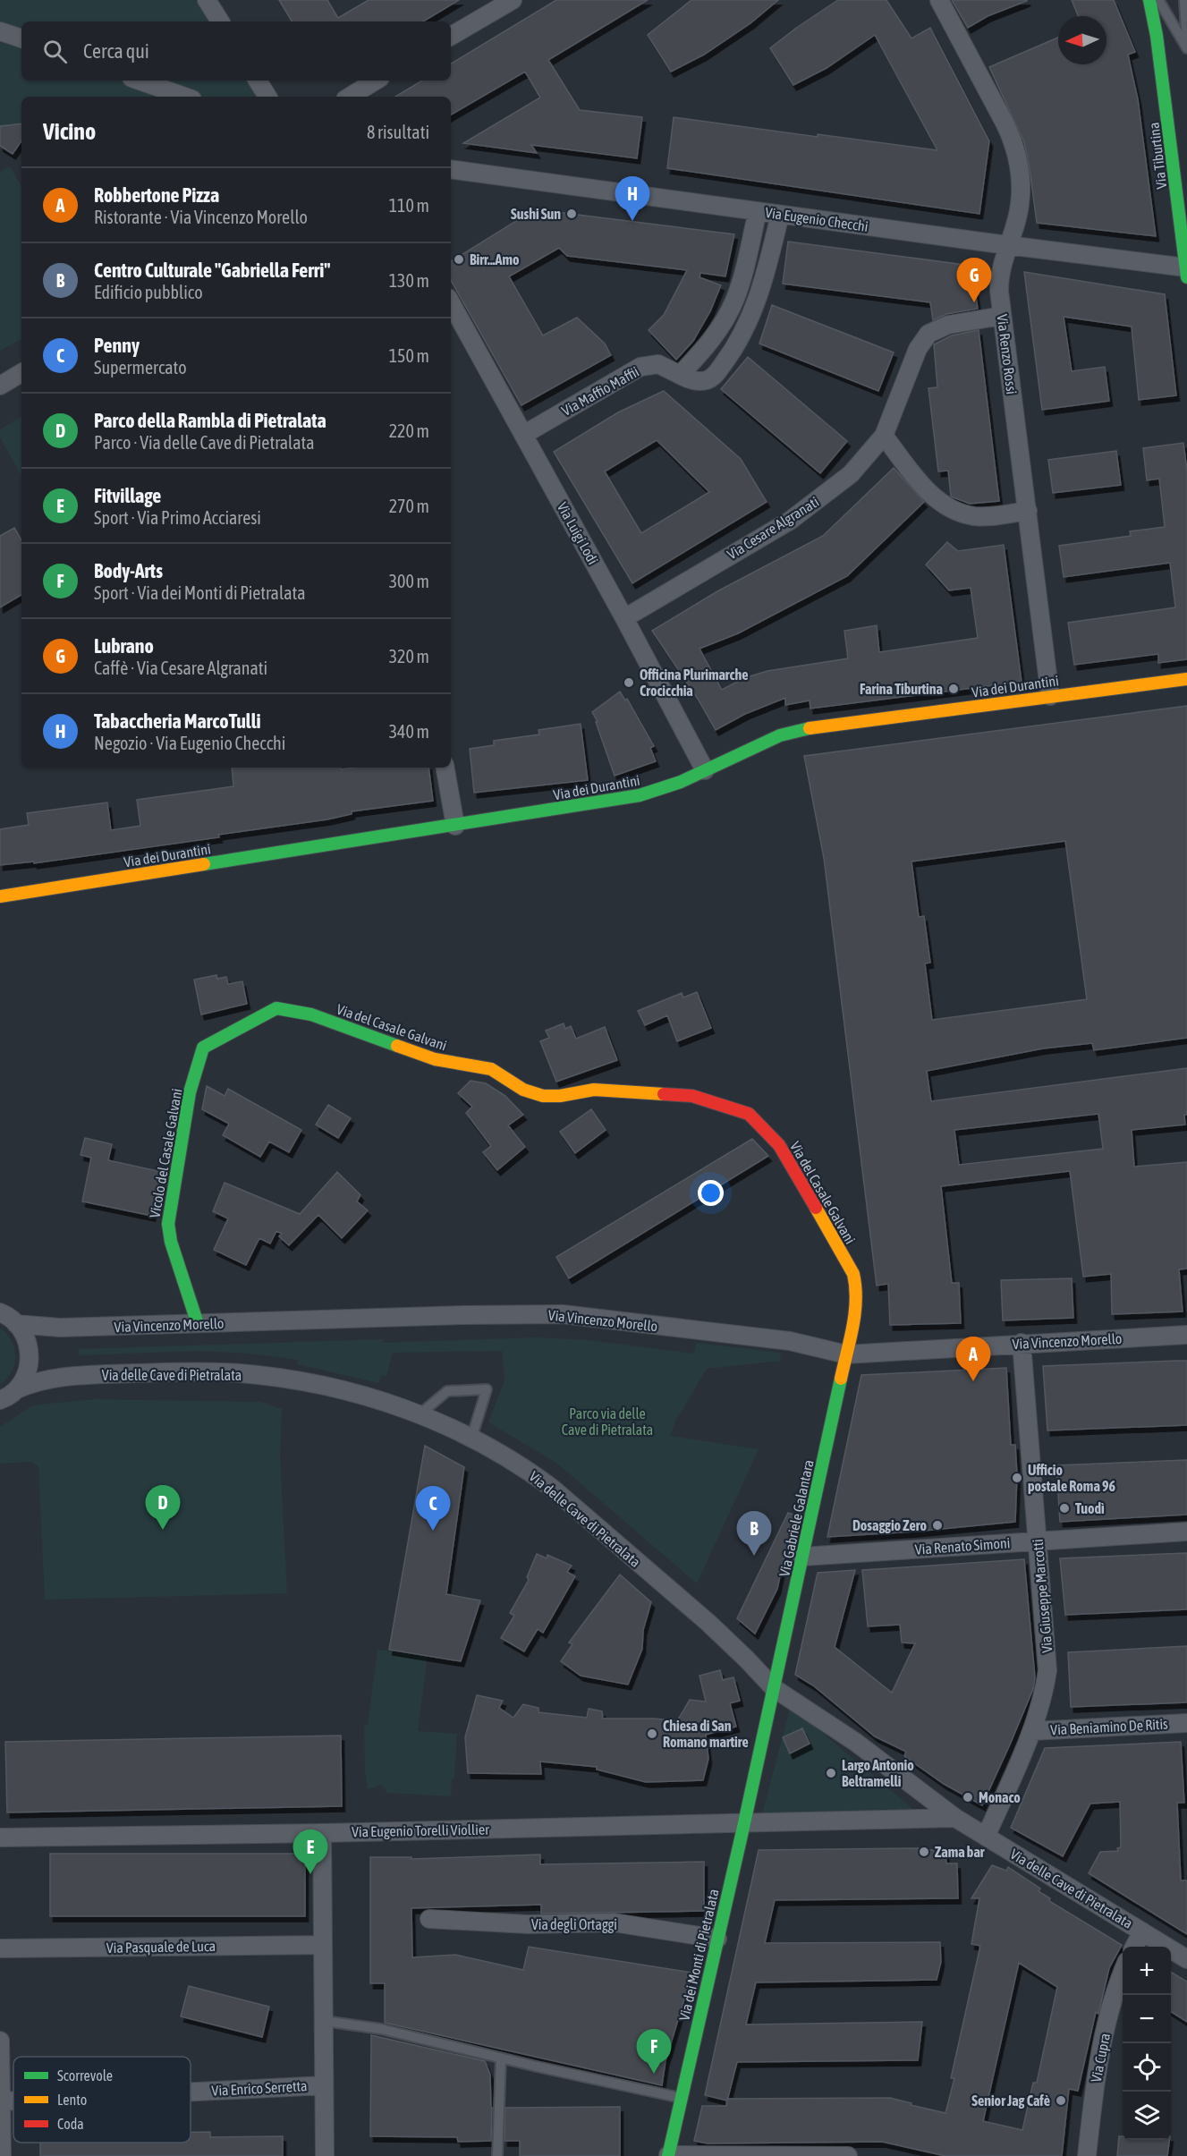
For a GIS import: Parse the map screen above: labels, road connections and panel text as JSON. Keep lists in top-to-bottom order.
{
  "streets": {
    "street": [
      "Via Tiburtina",
      "Via Eugenio Checchi",
      "Via Renzo Rossi",
      "Via Maffio Maffii",
      "Via Cesare Algranati",
      "Via Luigi Lodi",
      "Via dei Durantini",
      "Via del Casale Galvani",
      "Vicolo del Casale Galvani",
      "Via Vincenzo Morello",
      "Via delle Cave di Pietralata",
      "Via Gabriele Galantara",
      "Via Renato Simoni",
      "Via Giuseppe Marcotti",
      "Via Beniamino De Ritis",
      "Via Eugenio Torelli Viollier",
      "Via degli Ortaggi",
      "Via Pasquale de Luca",
      "Via dei Monti di Pietralata",
      "Via Cupra",
      "Via Enrico Serretta"
    ]
  },
  "crossings": [
    ["Via Tiburtina", "Via Eugenio Checchi"],
    ["Via Eugenio Checchi", "Via Renzo Rossi"],
    ["Via Eugenio Checchi", "Via Maffio Maffii"],
    ["Via Renzo Rossi", "Via Cesare Algranati"],
    ["Via Renzo Rossi", "Via dei Durantini"],
    ["Via Maffio Maffii", "Via Luigi Lodi"],
    ["Via Cesare Algranati", "Via Luigi Lodi"],
    ["Via Luigi Lodi", "Via dei Durantini"],
    ["Via del Casale Galvani", "Vicolo del Casale Galvani"],
    ["Via del Casale Galvani", "Via Vincenzo Morello"],
    ["Via del Casale Galvani", "Via Gabriele Galantara"],
    ["Vicolo del Casale Galvani", "Via Vincenzo Morello"],
    ["Via Vincenzo Morello", "Via Gabriele Galantara"],
    ["Via Vincenzo Morello", "Via Giuseppe Marcotti"],
    ["Via delle Cave di Pietralata", "Via Gabriele Galantara"],
    ["Via delle Cave di Pietralata", "Via Giuseppe Marcotti"],
    ["Via Gabriele Galantara", "Via Renato Simoni"],
    ["Via Renato Simoni", "Via Giuseppe Marcotti"],
    ["Via Giuseppe Marcotti", "Via Beniamino De Ritis"],
    ["Via Eugenio Torelli Viollier", "Via dei Monti di Pietralata"],
    ["Via degli Ortaggi", "Via dei Monti di Pietralata"]
  ],
  "parks": ["Parco via delle Cave di Pietralata"],
  "places": [
    "Sushi Sun",
    "Birr...Amo",
    "Officina Plurimarche Crocicchia",
    "Farina Tiburtina",
    "Ufficio postale Roma 96",
    "Tuodì",
    "Dosaggio Zero",
    "Chiesa di San Romano martire",
    "Largo Antonio Beltramelli",
    "Monaco",
    "Zama bar",
    "Senior Jag Cafè"
  ],
  "legend": ["Scorrevole", "Lento", "Coda"],
  "north": "left",
  "page": {
    "search": "Cerca qui",
    "heading": ["Vicino", "8 risultati"],
    "list": [
      {
        "mark": "A",
        "name": "Robbertone Pizza",
        "note": "Ristorante · Via Vincenzo Morello",
        "value": "110 m"
      },
      {
        "mark": "B",
        "name": "Centro Culturale \"Gabriella Ferri\"",
        "note": "Edificio pubblico",
        "value": "130 m"
      },
      {
        "mark": "C",
        "name": "Penny",
        "note": "Supermercato",
        "value": "150 m"
      },
      {
        "mark": "D",
        "name": "Parco della Rambla di Pietralata",
        "note": "Parco · Via delle Cave di Pietralata",
        "value": "220 m"
      },
      {
        "mark": "E",
        "name": "Fitvillage",
        "note": "Sport · Via Primo Acciaresi",
        "value": "270 m"
      },
      {
        "mark": "F",
        "name": "Body-Arts",
        "note": "Sport · Via dei Monti di Pietralata",
        "value": "300 m"
      },
      {
        "mark": "G",
        "name": "Lubrano",
        "note": "Caffè · Via Cesare Algranati",
        "value": "320 m"
      },
      {
        "mark": "H",
        "name": "Tabaccheria MarcoTulli",
        "note": "Negozio · Via Eugenio Checchi",
        "value": "340 m"
      }
    ],
    "pins": [
      "H",
      "G",
      "A",
      "D",
      "C",
      "B",
      "E",
      "F"
    ],
    "map_buttons": ["+", "−"]
  }
}
